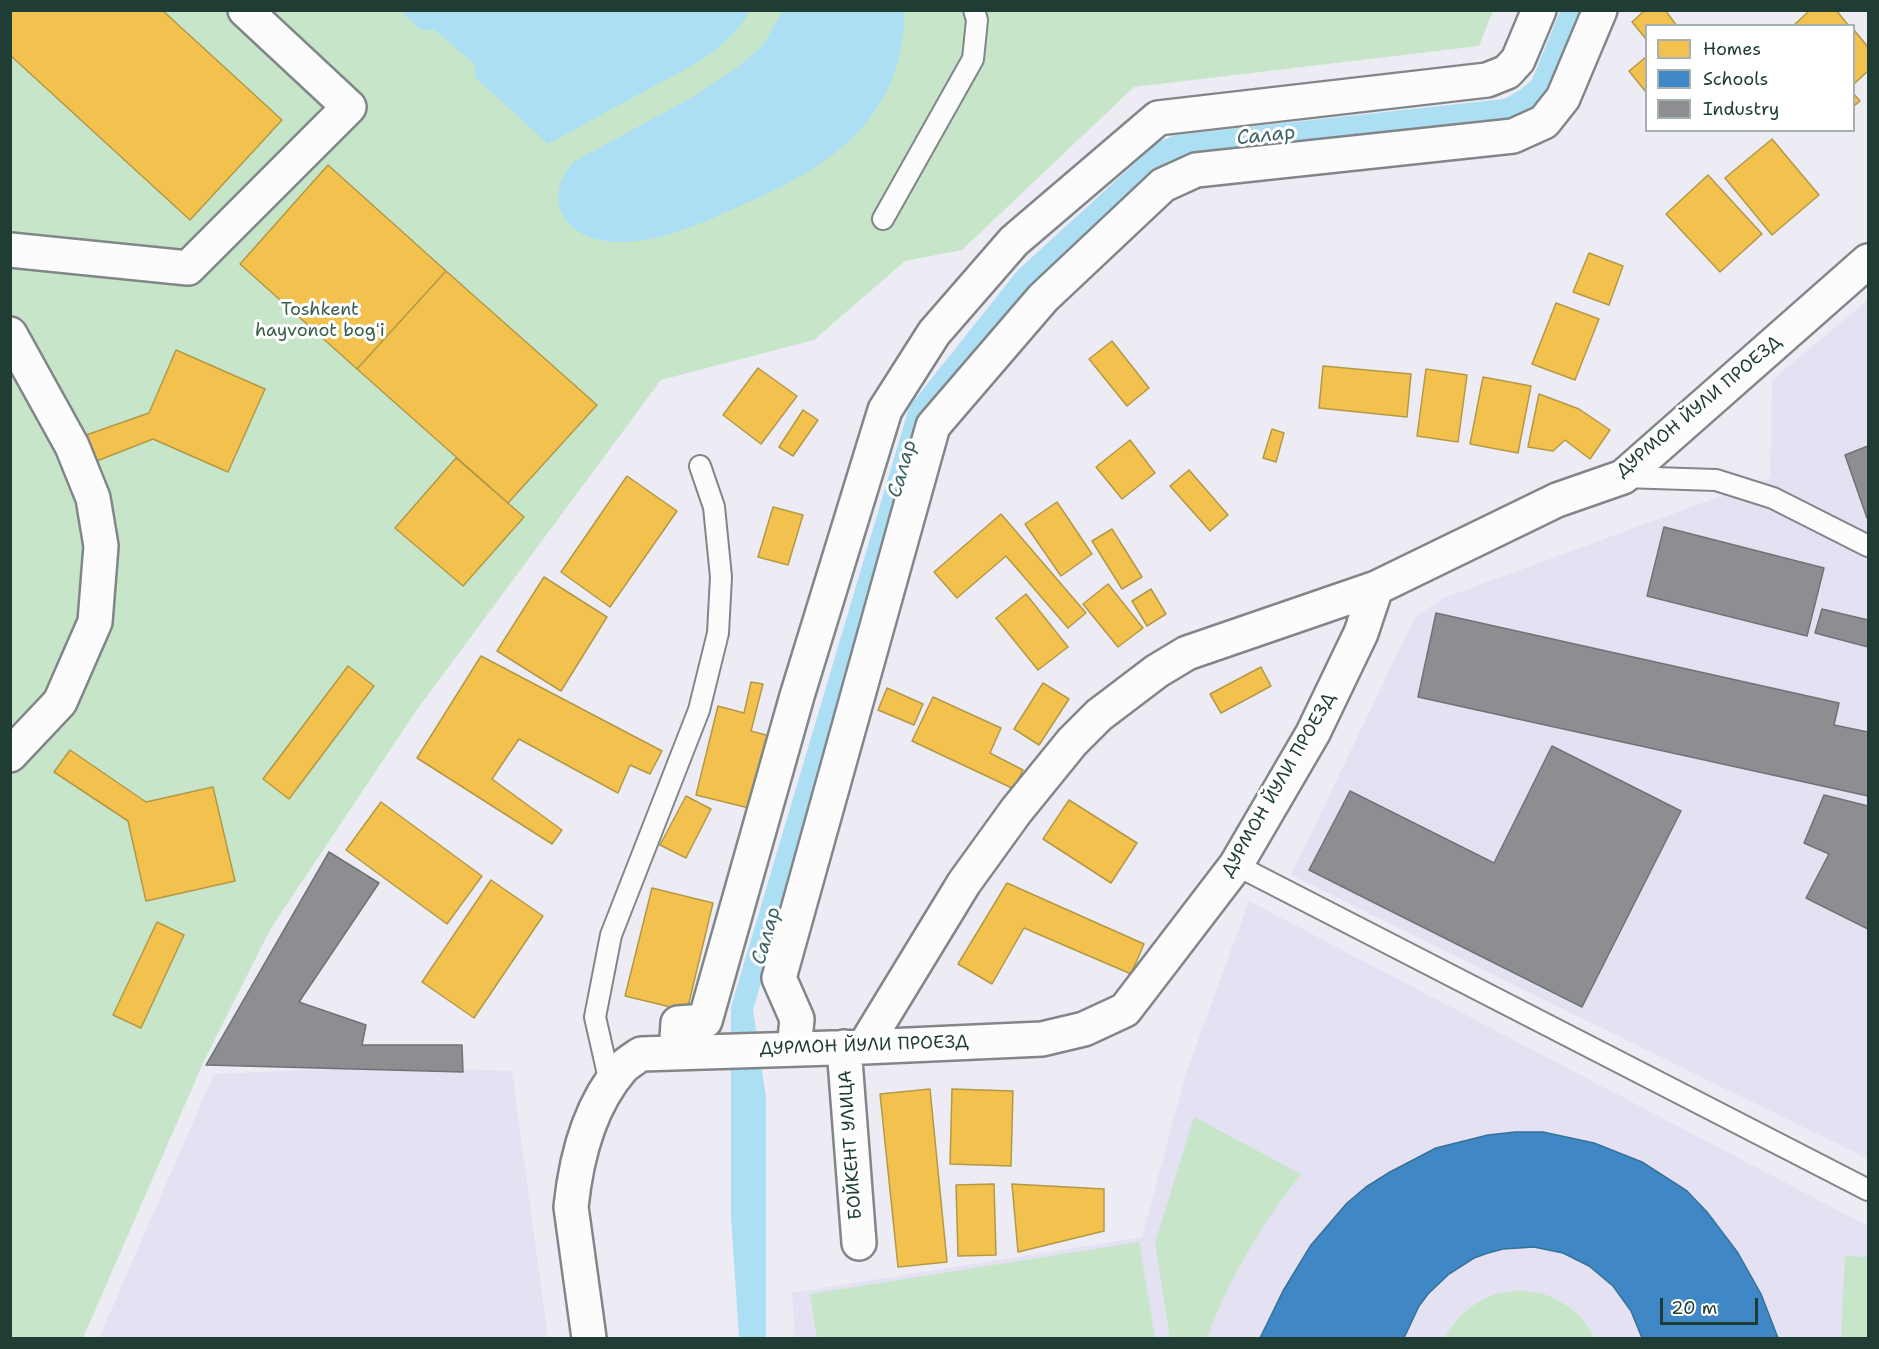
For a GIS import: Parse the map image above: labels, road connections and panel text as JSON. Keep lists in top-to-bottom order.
{
  "streets": {
    "street": ["ДУРМОН ЙУЛИ ПРОЕЗД", "БОЙКЕНТ УЛИЦА"]
  },
  "crossings": [
    ["ДУРМОН ЙУЛИ ПРОЕЗД", "БОЙКЕНТ УЛИЦА"]
  ],
  "water": ["Салар"],
  "parks": ["Toshkent hayvonot bogʻi"],
  "legend": ["Homes", "Schools", "Industry"],
  "scale_bar": "20 m"
}
